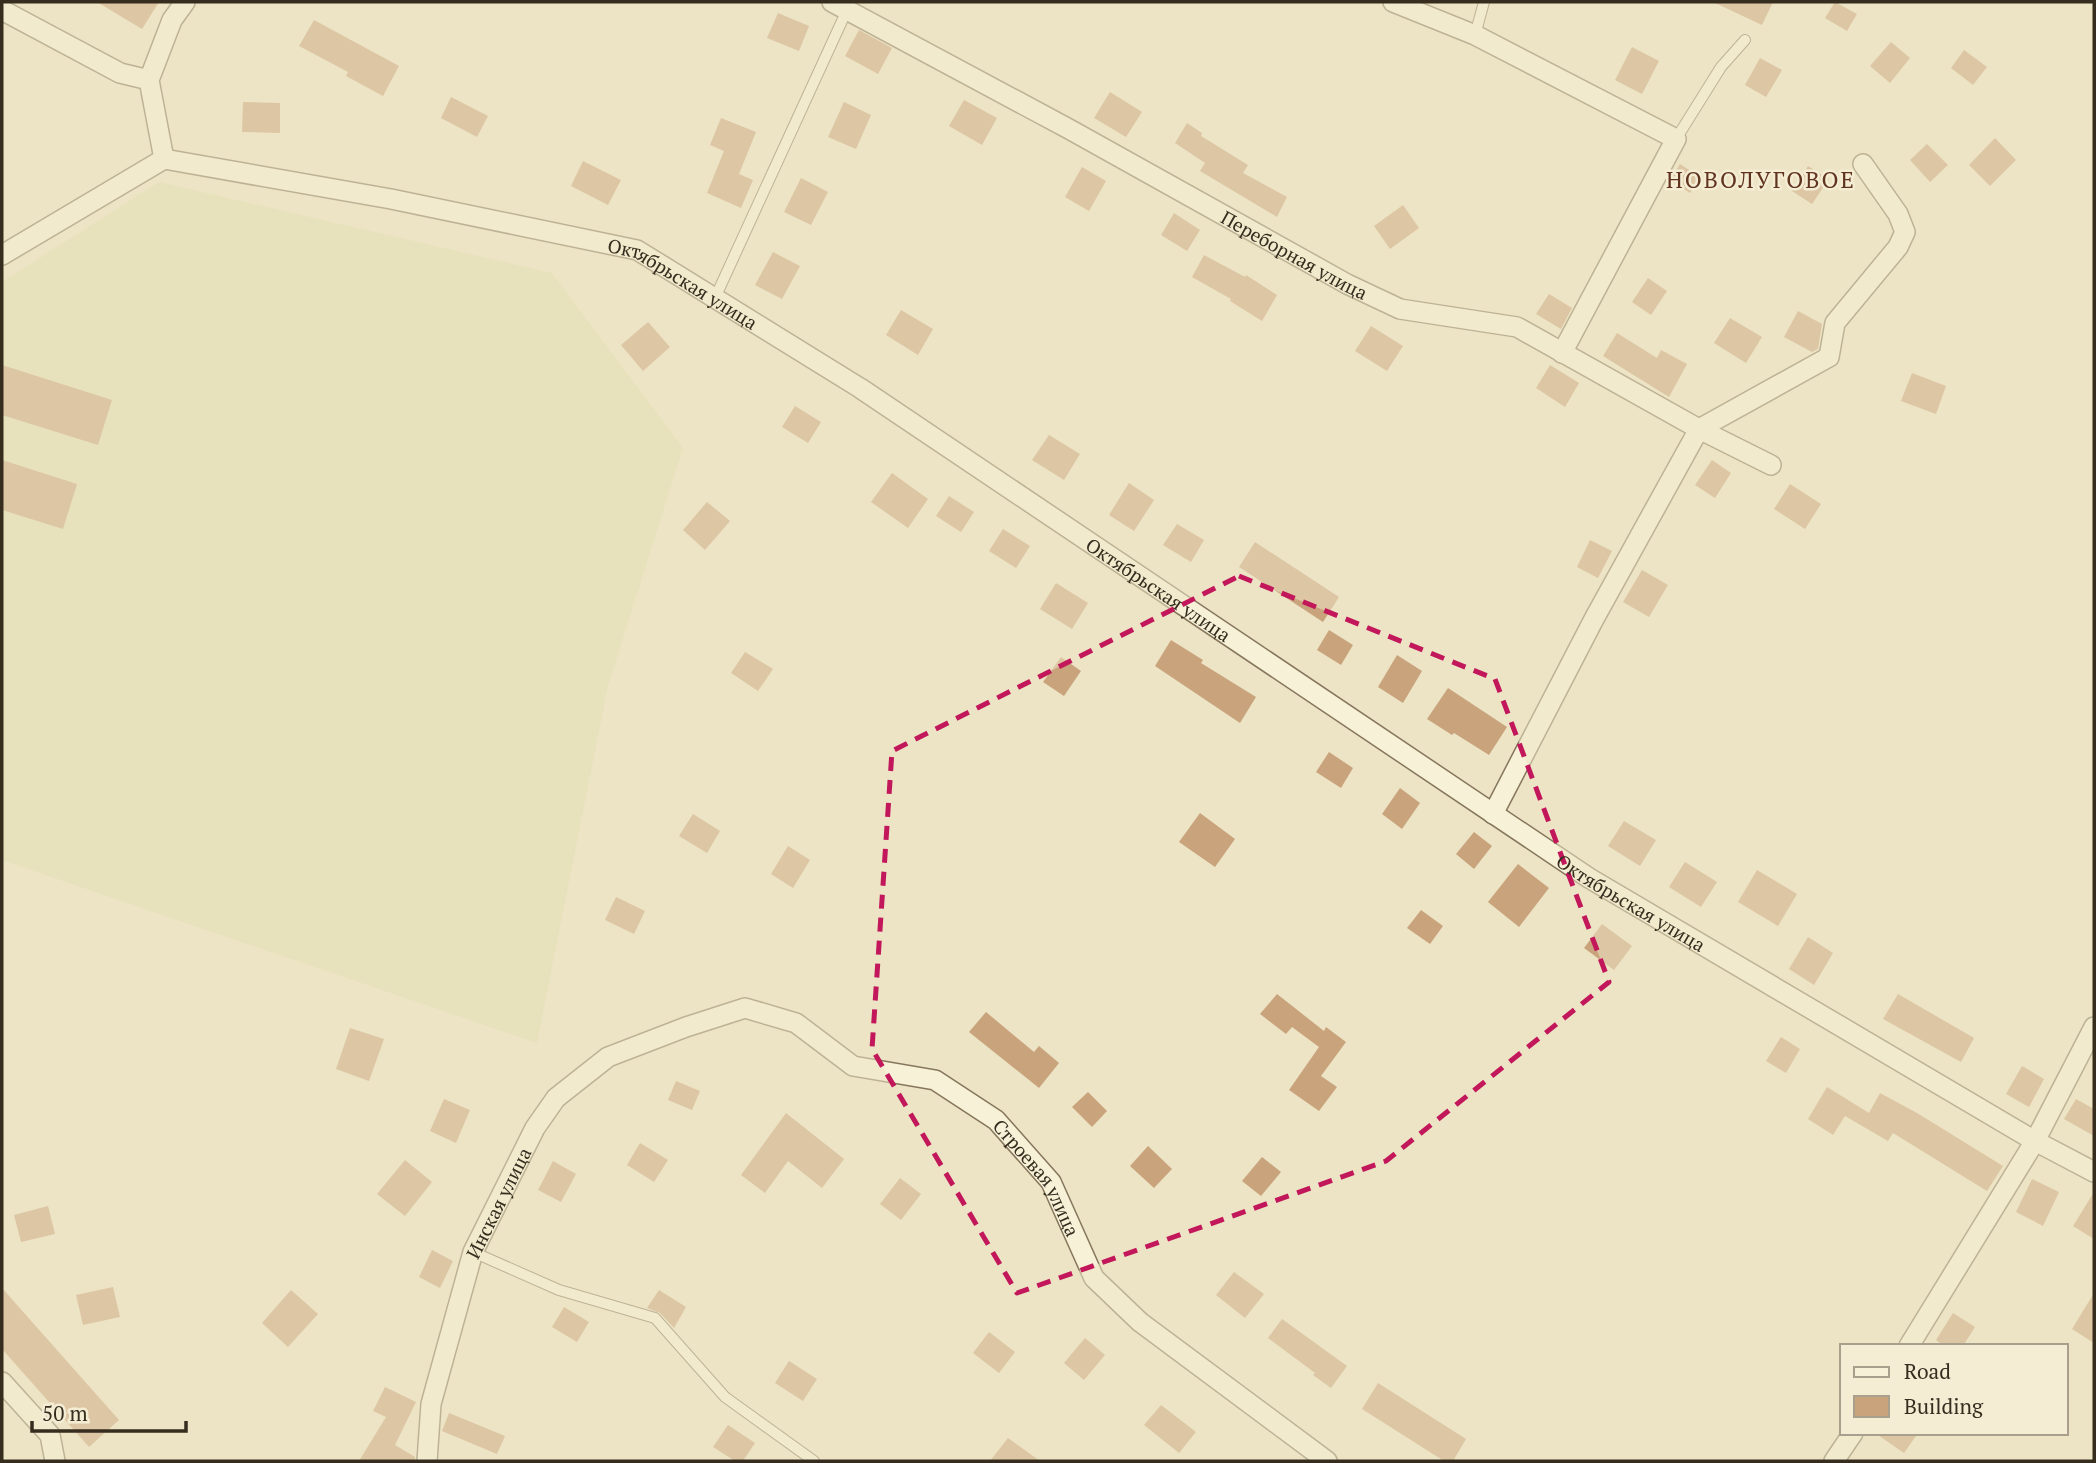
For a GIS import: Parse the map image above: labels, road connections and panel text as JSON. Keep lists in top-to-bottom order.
{
  "streets": {
    "street": [
      "Переборная улица",
      "Октябрьская улица",
      "Строевая улица",
      "Инская улица"
    ]
  },
  "crossings": [
    ["Строевая улица", "Инская улица"]
  ],
  "districts": ["НОВОЛУГОВОЕ"],
  "legend": ["Road", "Building"],
  "scale_bar": "50 m"
}
